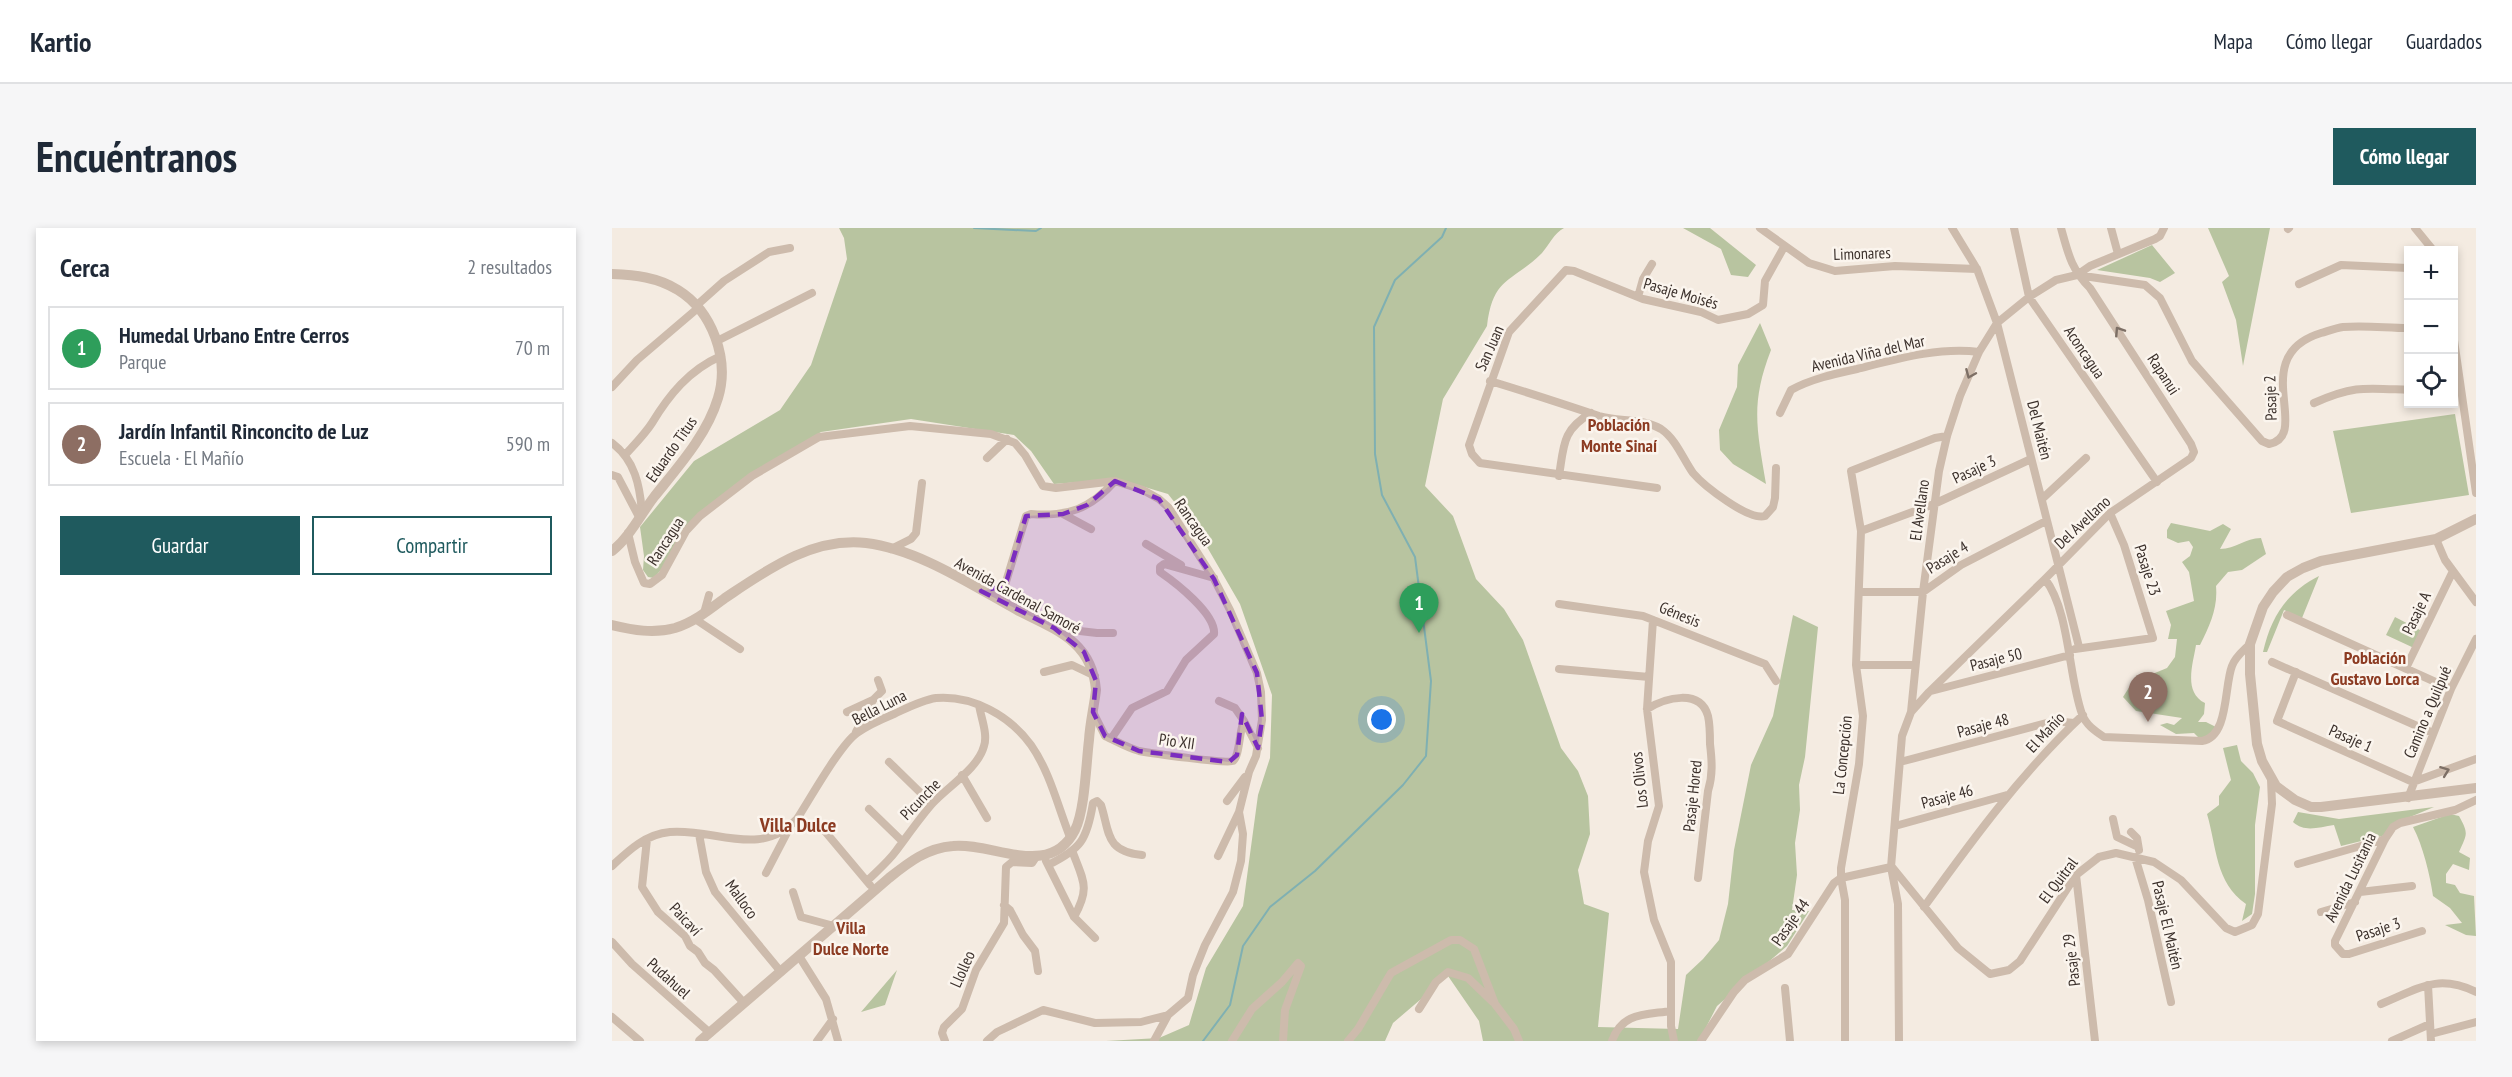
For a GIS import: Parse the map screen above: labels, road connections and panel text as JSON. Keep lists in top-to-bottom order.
{
  "streets": {
    "street": [
      "Limonares",
      "Pasaje Moisés",
      "San Juan",
      "Aconcagua",
      "Avenida Viña del Mar",
      "Rapanui",
      "Pasaje 2",
      "Del Maitén",
      "Eduardo Titus",
      "Pasaje 3",
      "El Avellano",
      "Rancagua",
      "Del Avellano",
      "Pasaje 4",
      "Pasaje 23",
      "Avenida Cardenal Samoré",
      "Pasaje A",
      "Génesis",
      "Pasaje 50",
      "Bella Luna",
      "Camino a Quilpué",
      "Pasaje 48",
      "El Mañío",
      "Pasaje 1",
      "Pio XII",
      "La Concepción",
      "Los Olivos",
      "Pasaje Hored",
      "Pasaje 46",
      "Picunche",
      "Avenida Lusitania",
      "El Quitral",
      "Malloco",
      "Paicaví",
      "Pasaje 44",
      "Pasaje El Maitén",
      "Pasaje 29",
      "Llolleo",
      "Pudahuel"
    ]
  },
  "crossings": [
    ["Limonares", "Pasaje Moisés"],
    ["Limonares", "Del Maitén"],
    ["Pasaje Moisés", "San Juan"],
    ["Aconcagua", "Rapanui"],
    ["Aconcagua", "Del Avellano"],
    ["Avenida Viña del Mar", "El Avellano"],
    ["Rapanui", "Pasaje 2"],
    ["Rapanui", "Del Avellano"],
    ["Del Maitén", "Pasaje 3"],
    ["Del Maitén", "El Avellano"],
    ["Del Maitén", "Del Avellano"],
    ["Del Maitén", "Pasaje 4"],
    ["Del Maitén", "Pasaje 50"],
    ["Eduardo Titus", "Rancagua"],
    ["Pasaje 3", "El Avellano"],
    ["Pasaje 3", "La Concepción"],
    ["Pasaje 3", "Avenida Lusitania"],
    ["El Avellano", "Del Avellano"],
    ["El Avellano", "Pasaje 4"],
    ["El Avellano", "Pasaje 50"],
    ["El Avellano", "Pasaje 48"],
    ["El Avellano", "La Concepción"],
    ["El Avellano", "Pasaje 46"],
    ["El Avellano", "El Quitral"],
    ["Del Avellano", "Pasaje 23"],
    ["Pasaje 4", "La Concepción"],
    ["Pasaje 23", "Pasaje 50"],
    ["Avenida Cardenal Samoré", "Bella Luna"],
    ["Génesis", "Los Olivos"],
    ["Bella Luna", "Malloco"],
    ["Bella Luna", "Paicaví"],
    ["Camino a Quilpué", "Pasaje 1"],
    ["Pasaje 48", "El Mañío"],
    ["El Mañío", "Pasaje 46"],
    ["El Mañío", "El Quitral"],
    ["La Concepción", "Pasaje 44"],
    ["Los Olivos", "Pasaje Hored"],
    ["El Quitral", "Pasaje El Maitén"],
    ["El Quitral", "Pasaje 29"]
  ],
  "one_way": ["Rapanui"],
  "districts": [
    "Población Monte Sinaí",
    "Población Gustavo Lorca",
    "Villa Dulce",
    "Villa Dulce Norte"
  ],
  "page": {
    "header": "Kartio",
    "nav": ["Mapa", "Cómo llegar", "Guardados"],
    "buttons": [
      "Cómo llegar",
      ["Guardar", "Compartir"]
    ],
    "title": "Encuéntranos",
    "heading": ["Cerca", "2 resultados"],
    "map_buttons": ["+", "−"],
    "list": [
      {
        "mark": "1",
        "name": "Humedal Urbano Entre Cerros",
        "note": "Parque",
        "value": "70 m"
      },
      {
        "mark": "2",
        "name": "Jardín Infantil Rinconcito de Luz",
        "note": "Escuela · El Mañío",
        "value": "590 m"
      }
    ],
    "pins": ["1", "2"]
  }
}
